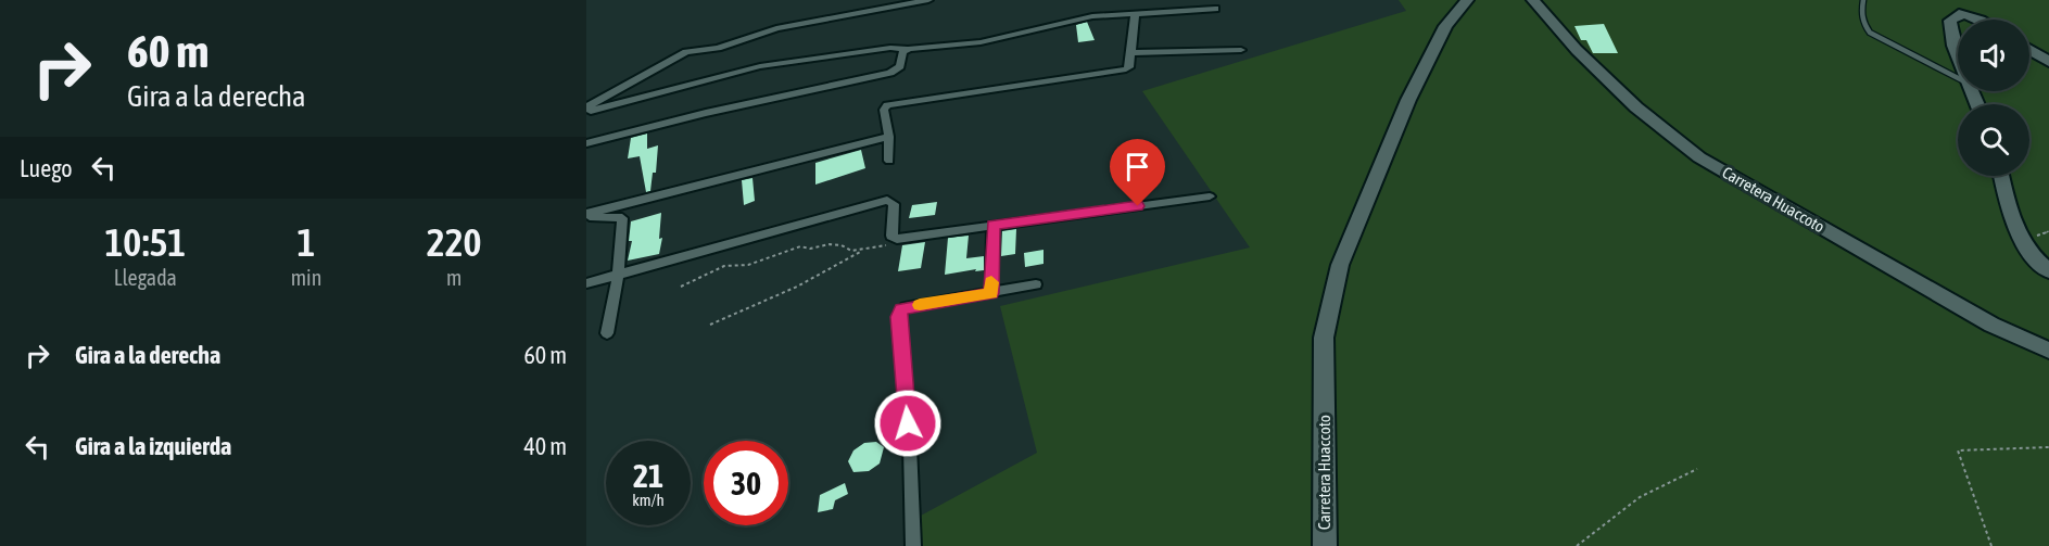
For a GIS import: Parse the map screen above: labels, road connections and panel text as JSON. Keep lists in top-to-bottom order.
{
  "streets": {
    "street": ["Carretera Huaccoto"]
  },
  "page": {
    "turn": ["60 m", "Gira a la derecha"],
    "then": "Luego",
    "eta": [
      "10:51",
      "Llegada",
      "1",
      "min",
      "220",
      "m"
    ],
    "list": [
      {
        "name": "Gira a la derecha",
        "value": "60 m"
      },
      {
        "name": "Gira a la izquierda",
        "value": "40 m"
      }
    ],
    "speed": "21 km/h",
    "limit": "30"
  }
}
